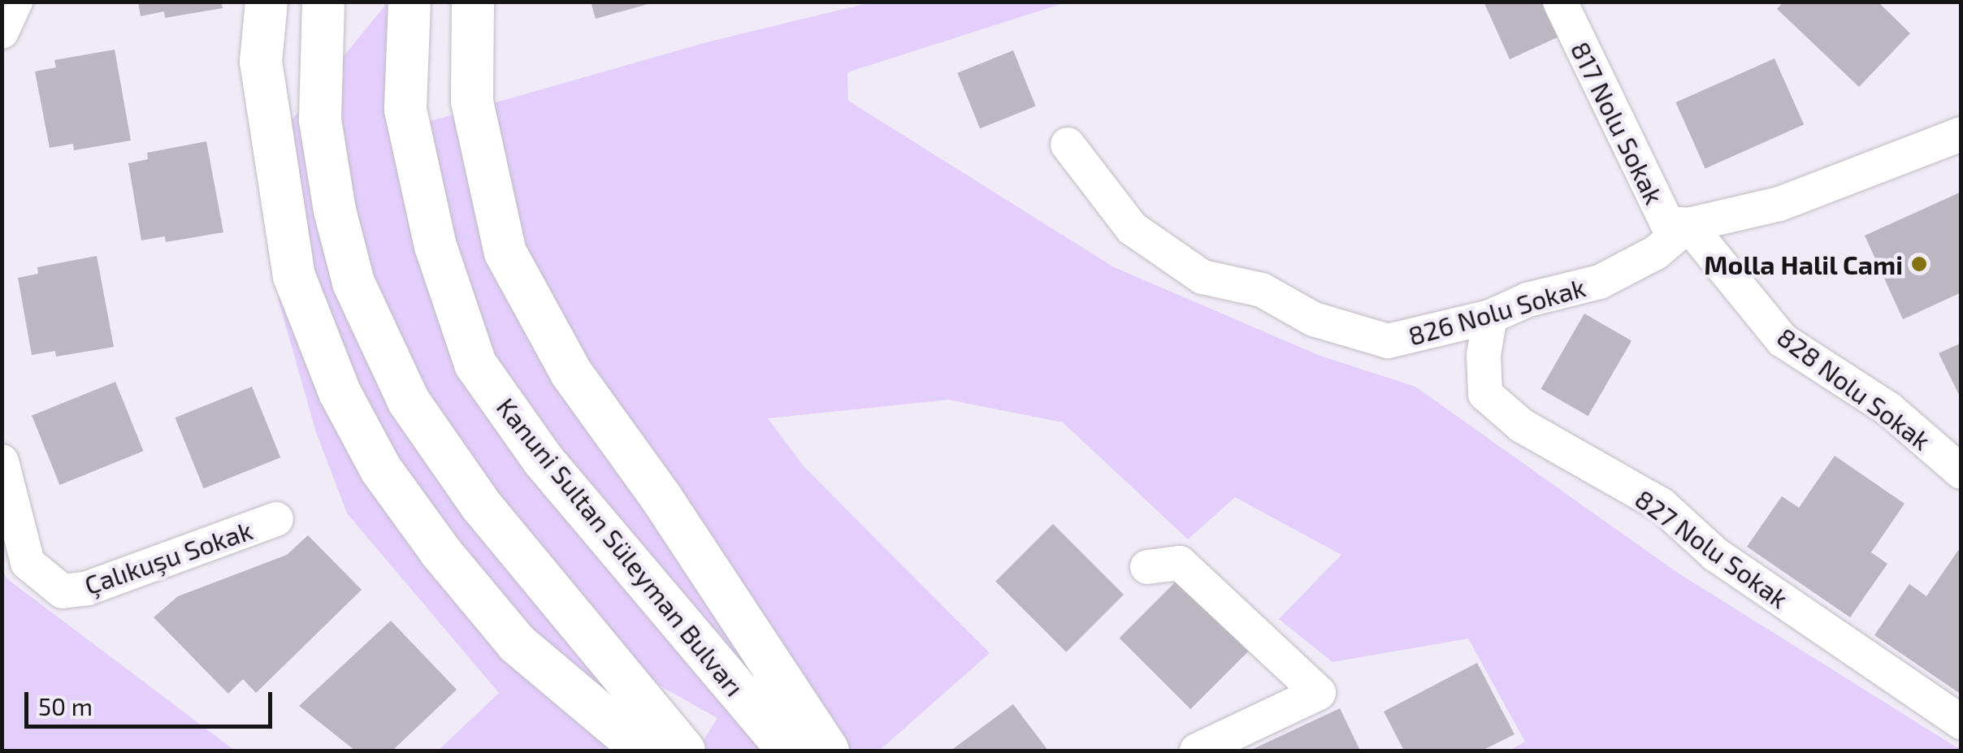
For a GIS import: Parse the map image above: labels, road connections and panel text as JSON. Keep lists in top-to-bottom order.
{
  "streets": {
    "main road": ["Kanuni Sultan Süleyman Bulvarı"],
    "street": [
      "817 Nolu Sokak",
      "826 Nolu Sokak",
      "828 Nolu Sokak",
      "827 Nolu Sokak",
      "Çalıkuşu Sokak"
    ]
  },
  "crossings": [
    ["817 Nolu Sokak", "826 Nolu Sokak"],
    ["817 Nolu Sokak", "828 Nolu Sokak"],
    ["826 Nolu Sokak", "828 Nolu Sokak"],
    ["826 Nolu Sokak", "827 Nolu Sokak"]
  ],
  "places": ["Molla Halil Cami"],
  "scale_bar": "50 m"
}
